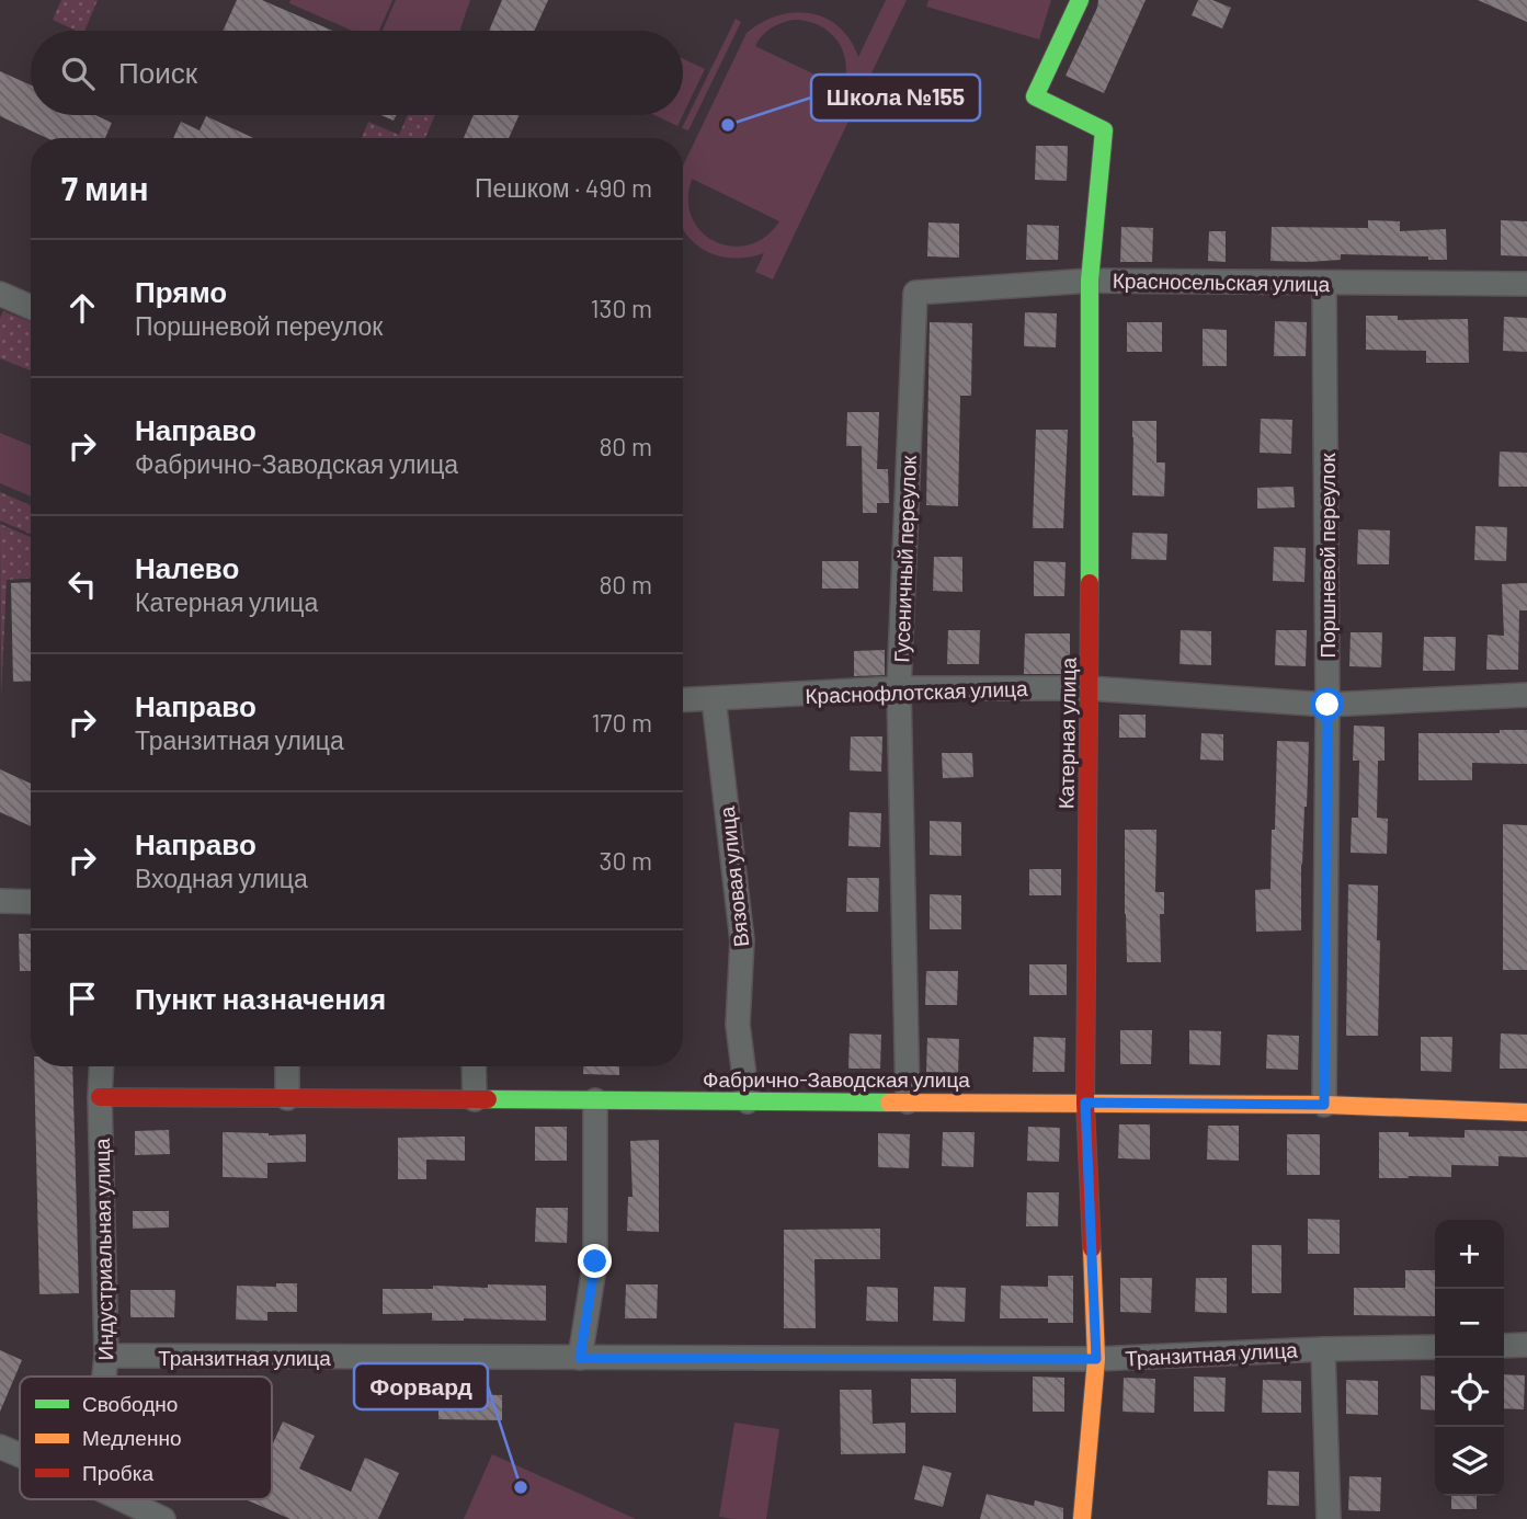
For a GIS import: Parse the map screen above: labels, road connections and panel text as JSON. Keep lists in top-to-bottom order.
{
  "streets": {
    "street": [
      "Красносельская улица",
      "Поршневой переулок",
      "Гусеничный переулок",
      "Краснофлотская улица",
      "Катерная улица",
      "Вязовая улица",
      "Фабрично-Заводская улица",
      "Индустриальная улица",
      "Транзитная улица"
    ]
  },
  "crossings": [
    ["Красносельская улица", "Поршневой переулок"],
    ["Красносельская улица", "Гусеничный переулок"],
    ["Красносельская улица", "Катерная улица"],
    ["Поршневой переулок", "Краснофлотская улица"],
    ["Поршневой переулок", "Фабрично-Заводская улица"],
    ["Гусеничный переулок", "Краснофлотская улица"],
    ["Гусеничный переулок", "Фабрично-Заводская улица"],
    ["Краснофлотская улица", "Катерная улица"],
    ["Краснофлотская улица", "Вязовая улица"],
    ["Катерная улица", "Фабрично-Заводская улица"],
    ["Катерная улица", "Транзитная улица"],
    ["Вязовая улица", "Фабрично-Заводская улица"],
    ["Фабрично-Заводская улица", "Индустриальная улица"],
    ["Индустриальная улица", "Транзитная улица"]
  ],
  "places": ["Школа №155", "Форвард"],
  "legend": ["Свободно", "Медленно", "Пробка"],
  "page": {
    "search": "Поиск",
    "heading": ["7 мин", "Пешком · 490 m"],
    "list": [
      ["Прямо", "Поршневой переулок", "130 m"],
      ["Направо", "Фабрично-Заводская улица", "80 m"],
      ["Налево", "Катерная улица", "80 m"],
      ["Направо", "Транзитная улица", "170 m"],
      ["Направо", "Входная улица", "30 m"],
      "Пункт назначения"
    ],
    "map_buttons": ["+", "−"]
  }
}
